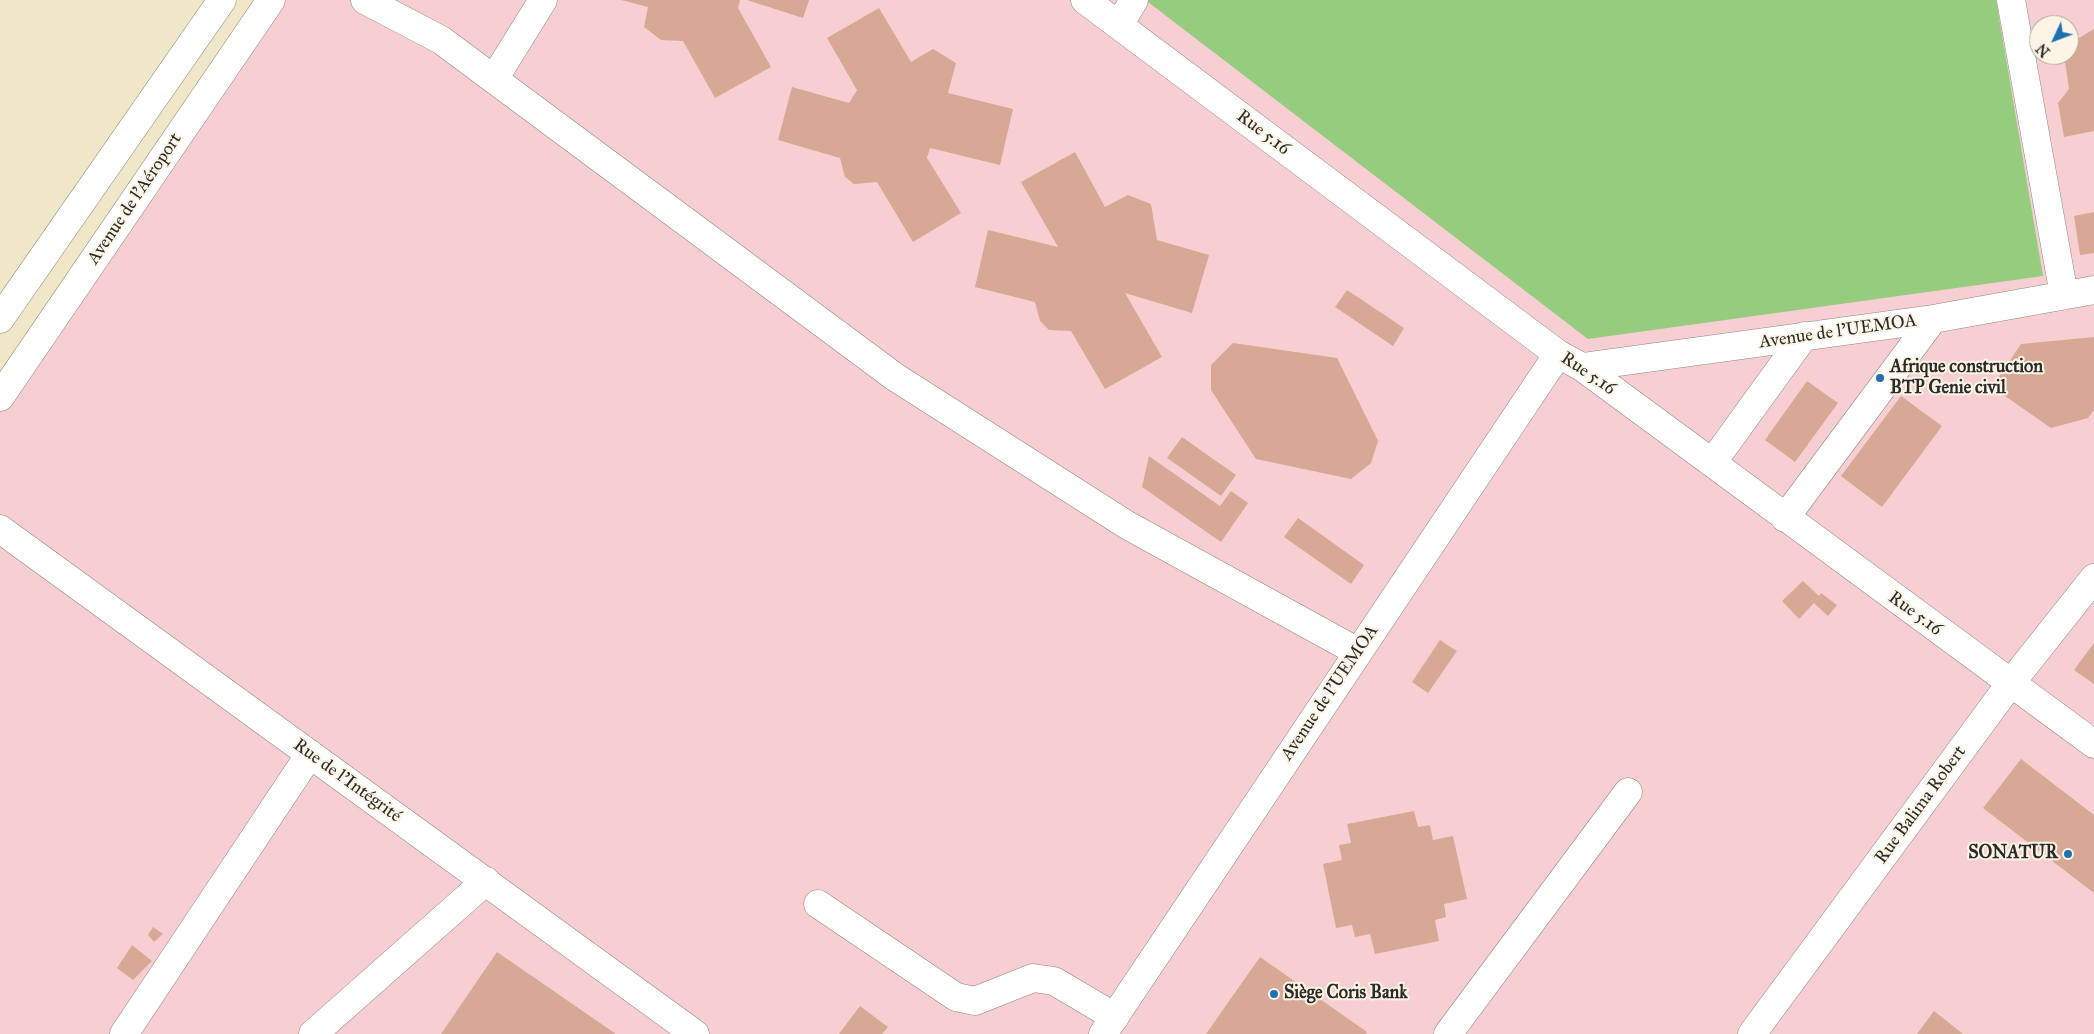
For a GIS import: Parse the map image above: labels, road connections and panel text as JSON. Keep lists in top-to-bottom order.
{
  "streets": {
    "street": [
      "Rue 5.16",
      "Avenue de l'Aéroport",
      "Avenue de l'UEMOA",
      "Rue de l'Intégrité",
      "Rue Balima Robert"
    ]
  },
  "crossings": [
    ["Rue 5.16", "Avenue de l'UEMOA"],
    ["Rue 5.16", "Rue Balima Robert"]
  ],
  "places": ["Afrique construction BTP Genie civil", "SONATUR", "Siège Coris Bank"],
  "north": "bottom left"
}
